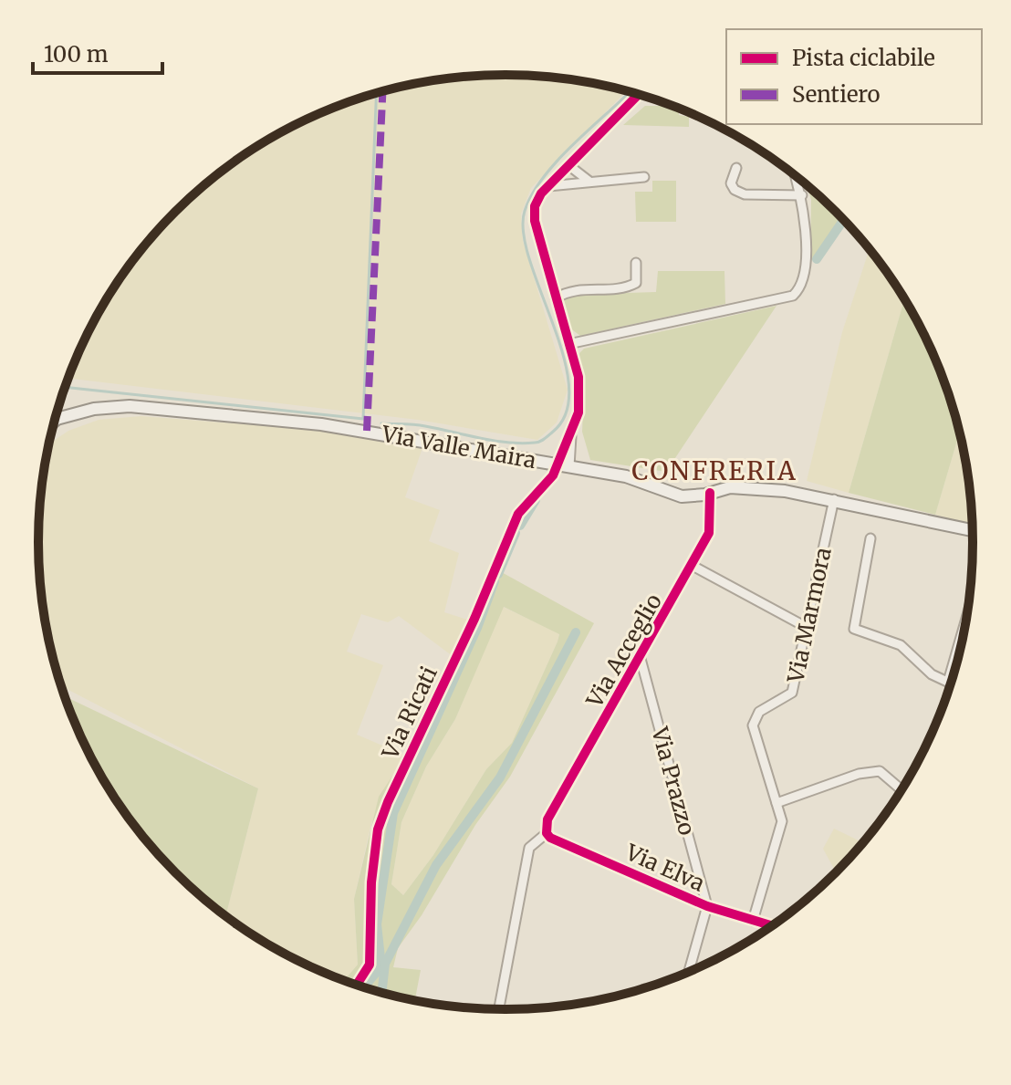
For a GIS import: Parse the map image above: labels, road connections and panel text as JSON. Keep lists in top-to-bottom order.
{
  "streets": {
    "street": [
      "Via Valle Maira",
      "Via Marmora",
      "Via Acceglio",
      "Via Ricati",
      "Via Prazzo",
      "Via Elva"
    ]
  },
  "crossings": [
    ["Via Valle Maira", "Via Marmora"],
    ["Via Valle Maira", "Via Acceglio"],
    ["Via Valle Maira", "Via Ricati"],
    ["Via Marmora", "Via Elva"],
    ["Via Acceglio", "Via Prazzo"],
    ["Via Acceglio", "Via Elva"],
    ["Via Prazzo", "Via Elva"]
  ],
  "districts": ["CONFRERIA"],
  "legend": ["Pista ciclabile", "Sentiero"],
  "scale_bar": "100 m"
}
